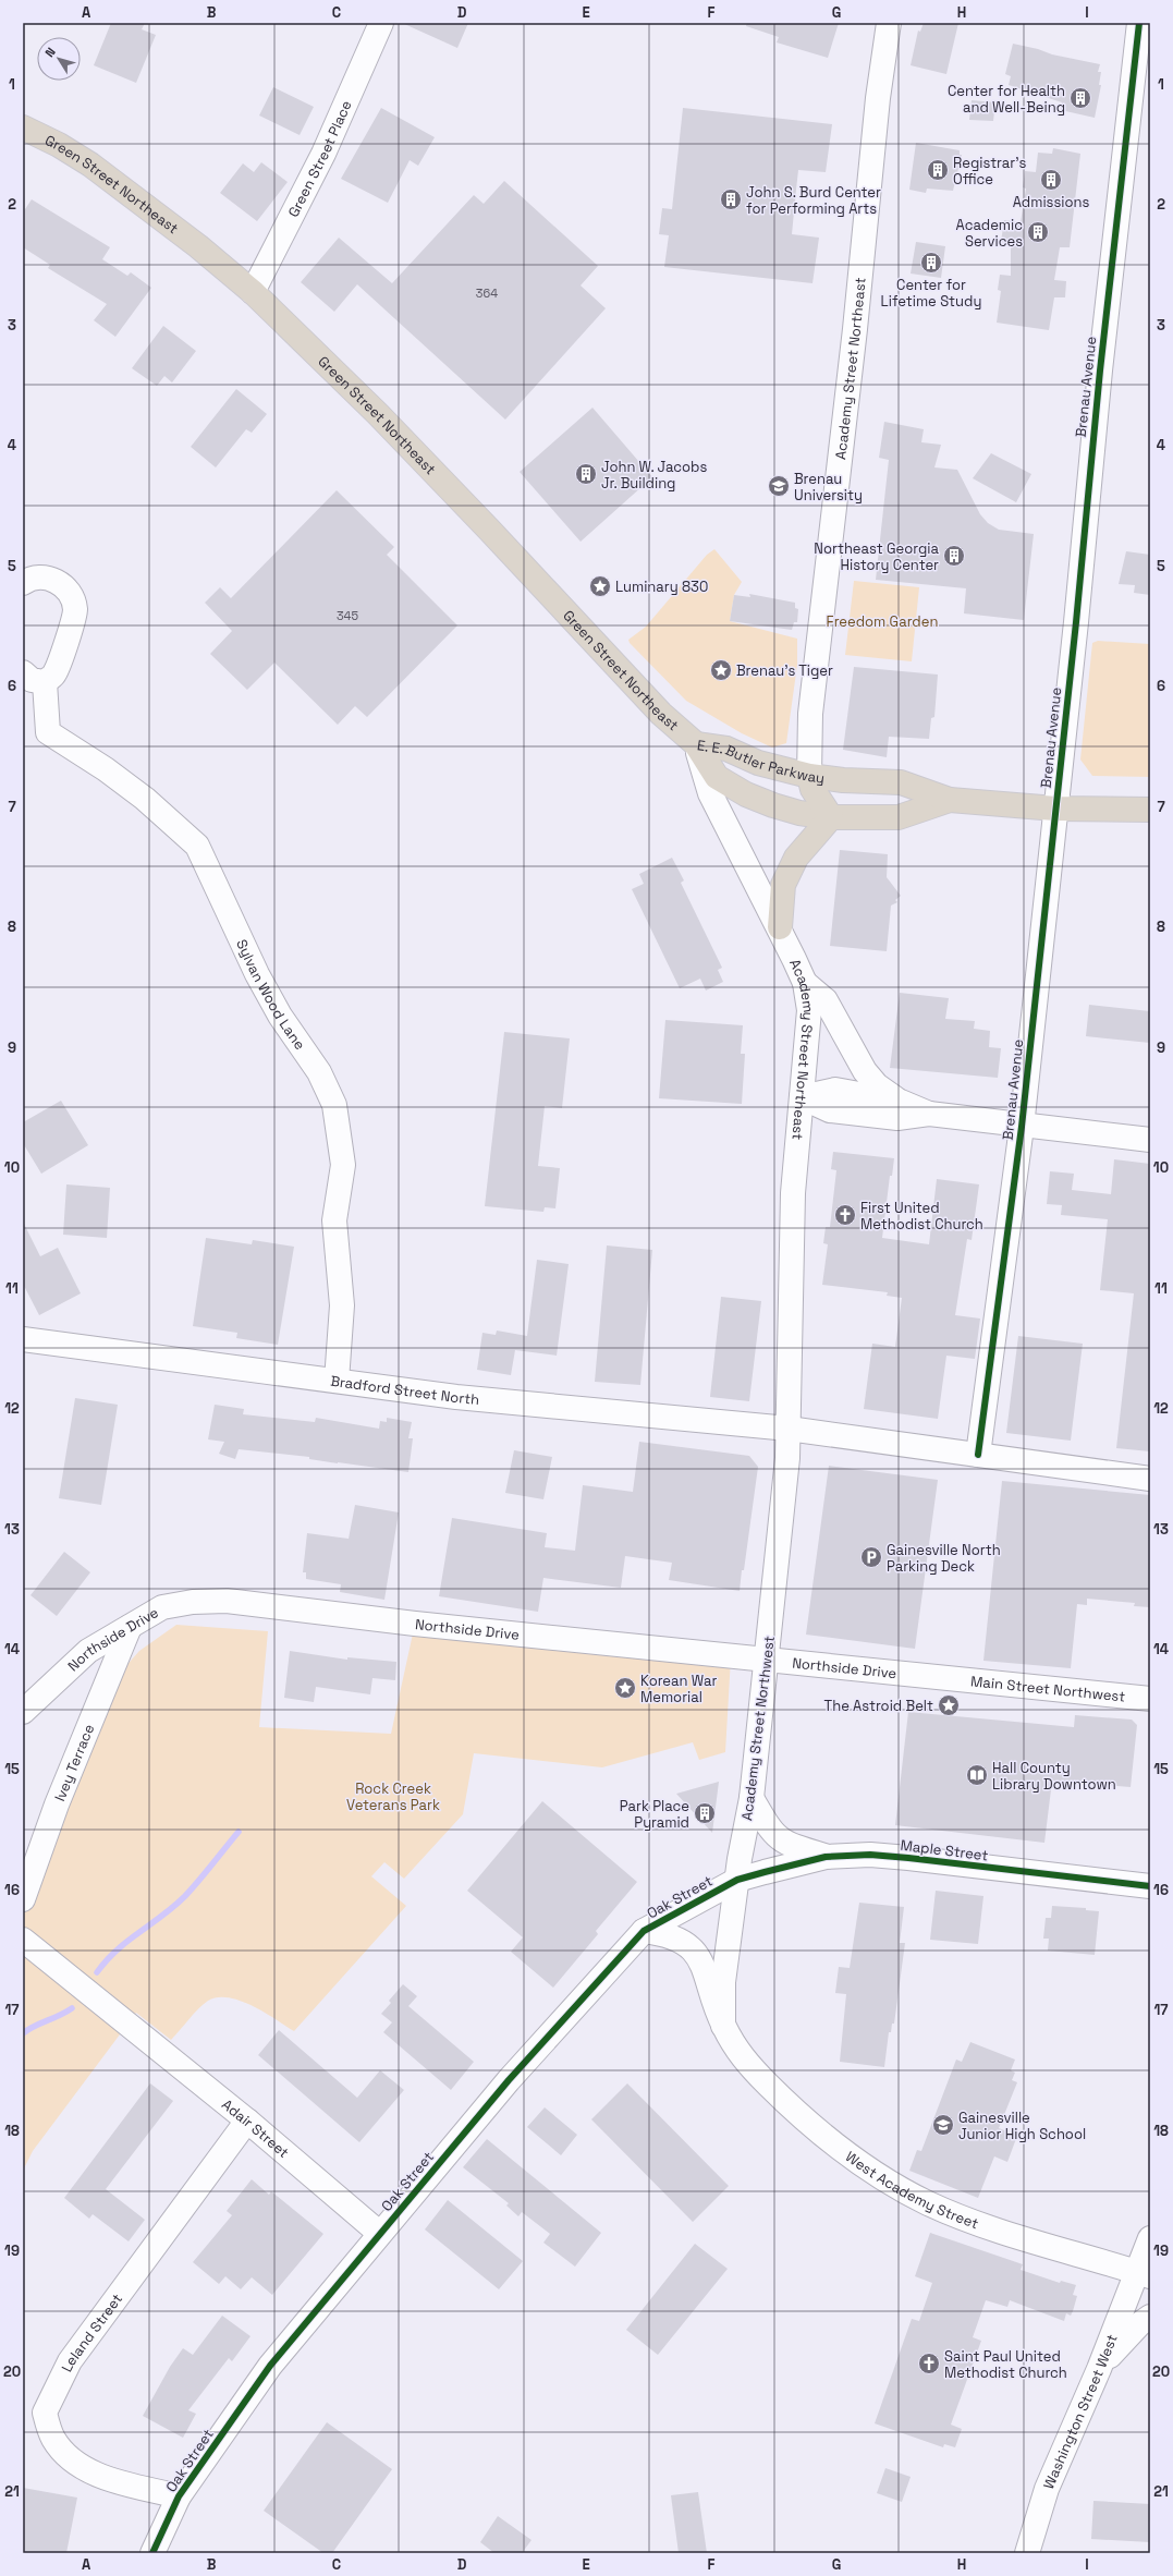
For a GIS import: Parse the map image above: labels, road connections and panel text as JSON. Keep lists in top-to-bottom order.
{
  "streets": {
    "highway": ["Green Street Northeast", "E. E. Butler Parkway"],
    "street": [
      "Green Street Place",
      "Academy Street Northeast",
      "Brenau Avenue",
      "Sylvan Wood Lane",
      "Bradford Street North",
      "Northside Drive",
      "Main Street Northwest",
      "Academy Street Northwest",
      "Ivey Terrace",
      "Maple Street",
      "Oak Street",
      "Adair Street",
      "West Academy Street",
      "Leland Street",
      "Washington Street West"
    ]
  },
  "crossings": [
    ["Green Street Place", "Green Street Northeast"],
    ["Green Street Northeast", "Academy Street Northeast"],
    ["Green Street Northeast", "E. E. Butler Parkway"],
    ["Academy Street Northeast", "E. E. Butler Parkway"],
    ["Academy Street Northeast", "Bradford Street North"],
    ["Academy Street Northeast", "Academy Street Northwest"],
    ["Brenau Avenue", "E. E. Butler Parkway"],
    ["Brenau Avenue", "Bradford Street North"],
    ["Sylvan Wood Lane", "Bradford Street North"],
    ["Bradford Street North", "Academy Street Northwest"],
    ["Northside Drive", "Main Street Northwest"],
    ["Northside Drive", "Academy Street Northwest"],
    ["Northside Drive", "Ivey Terrace"],
    ["Academy Street Northwest", "Maple Street"],
    ["Academy Street Northwest", "Oak Street"],
    ["Academy Street Northwest", "West Academy Street"],
    ["Maple Street", "Oak Street"],
    ["Oak Street", "Adair Street"],
    ["Oak Street", "West Academy Street"],
    ["Oak Street", "Leland Street"],
    ["Adair Street", "Leland Street"],
    ["West Academy Street", "Washington Street West"]
  ],
  "parks": ["Freedom Garden", "Rock Creek Veterans Park"],
  "places": {
    "building": [
      "Center for Health and Well-Being",
      "Registrar's Office",
      "Admissions",
      "John S. Burd Center for Performing Arts",
      "Academic Services",
      "Center for Lifetime Study",
      "John W. Jacobs Jr. Building",
      "Northeast Georgia History Center",
      "Park Place Pyramid"
    ],
    "school or university": ["Brenau University", "Gainesville Junior High School"],
    "place": [
      "Luminary 830",
      "Brenau's Tiger",
      "Korean War Memorial",
      "The Astroid Belt"
    ],
    "church": ["First United Methodist Church", "Saint Paul United Methodist Church"],
    "parking": ["Gainesville North Parking Deck"],
    "library": ["Hall County Library Downtown"]
  },
  "house_numbers": ["364", "345"],
  "north": "top left",
  "grid": {
    "columns": [
      "A",
      "B",
      "C",
      "D",
      "E",
      "F",
      "G",
      "H",
      "I"
    ],
    "rows": [
      "1",
      "2",
      "3",
      "4",
      "5",
      "6",
      "7",
      "8",
      "9",
      "10",
      "11",
      "12",
      "13",
      "14",
      "15",
      "16",
      "17",
      "18",
      "19",
      "20",
      "21"
    ]
  }
}
